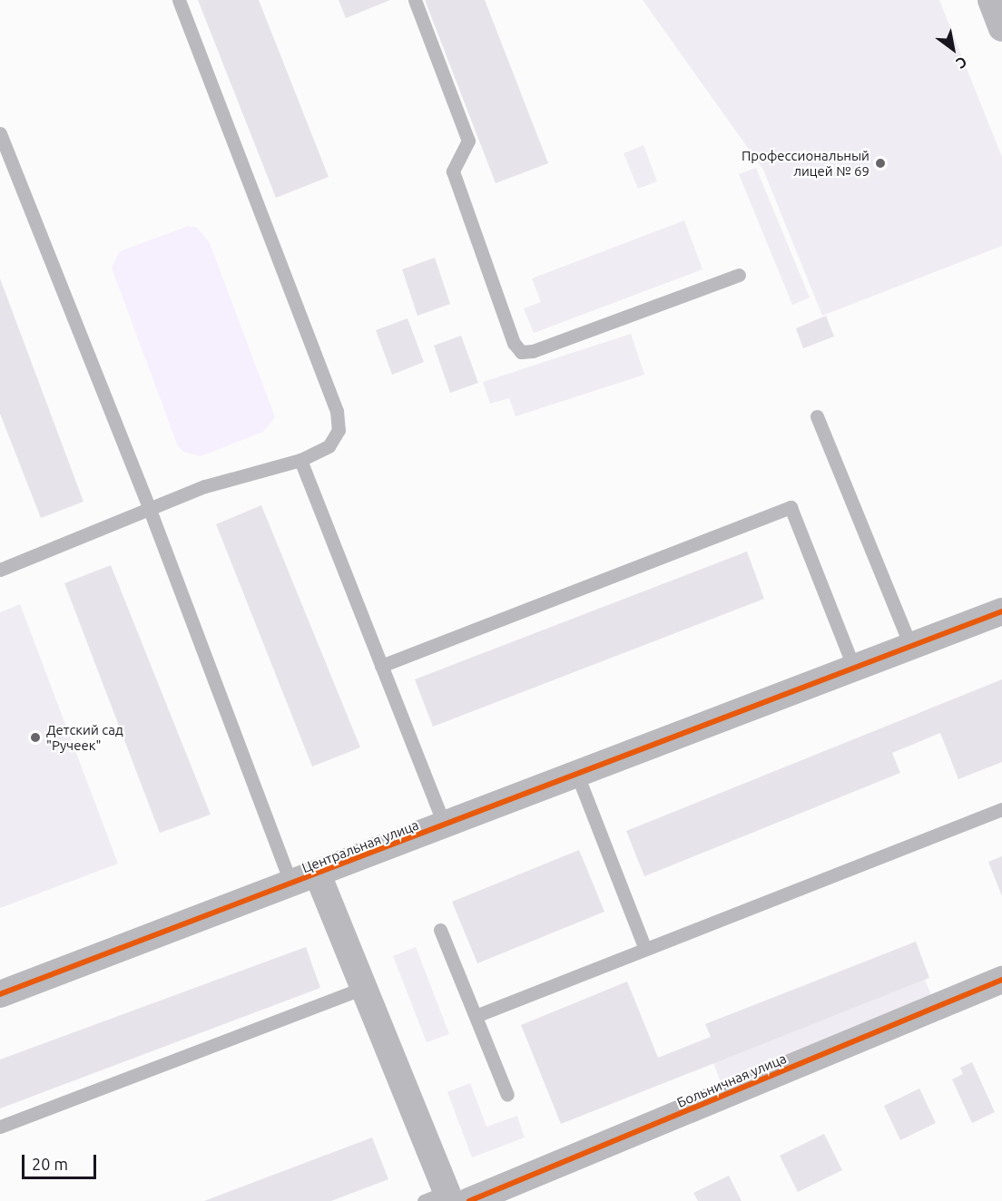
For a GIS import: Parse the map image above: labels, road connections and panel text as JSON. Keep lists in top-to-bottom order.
{
  "streets": {
    "street": ["Центральная улица", "Больничная улица"]
  },
  "places": ["Профессиональный лицей № 69", "Детский сад \"Ручеек\""],
  "scale_bar": "20 m",
  "north": "bottom right"
}
